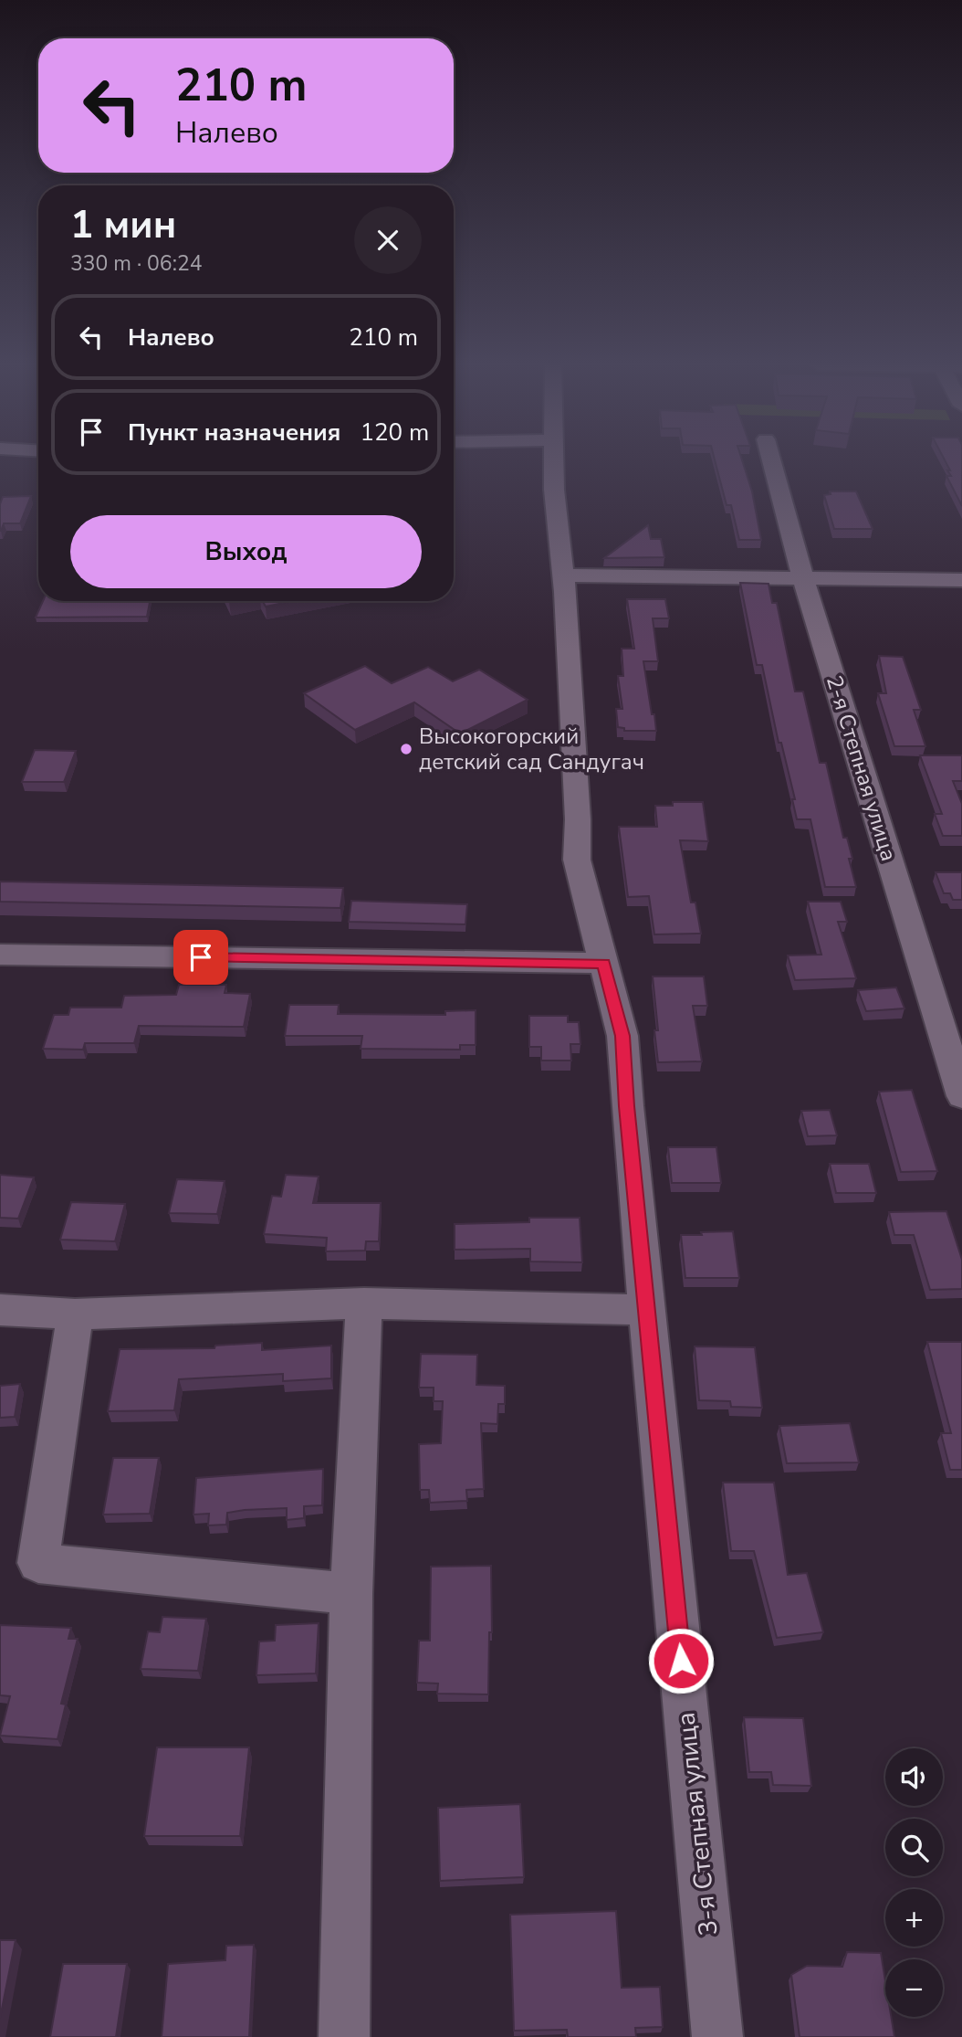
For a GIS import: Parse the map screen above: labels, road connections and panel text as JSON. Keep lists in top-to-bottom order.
{
  "streets": {
    "street": ["2-я Степная улица", "3-я Степная улица"]
  },
  "places": ["Высокогорский детский сад Сандугач"],
  "page": {
    "turn": ["210 m", "Налево"],
    "heading": ["1 мин", "330 m · 06:24"],
    "list": [
      {
        "name": "Налево",
        "value": "210 m"
      },
      {
        "name": "Пункт назначения",
        "value": "120 m"
      }
    ],
    "buttons": "Выход",
    "map_buttons": ["+", "−"]
  }
}
